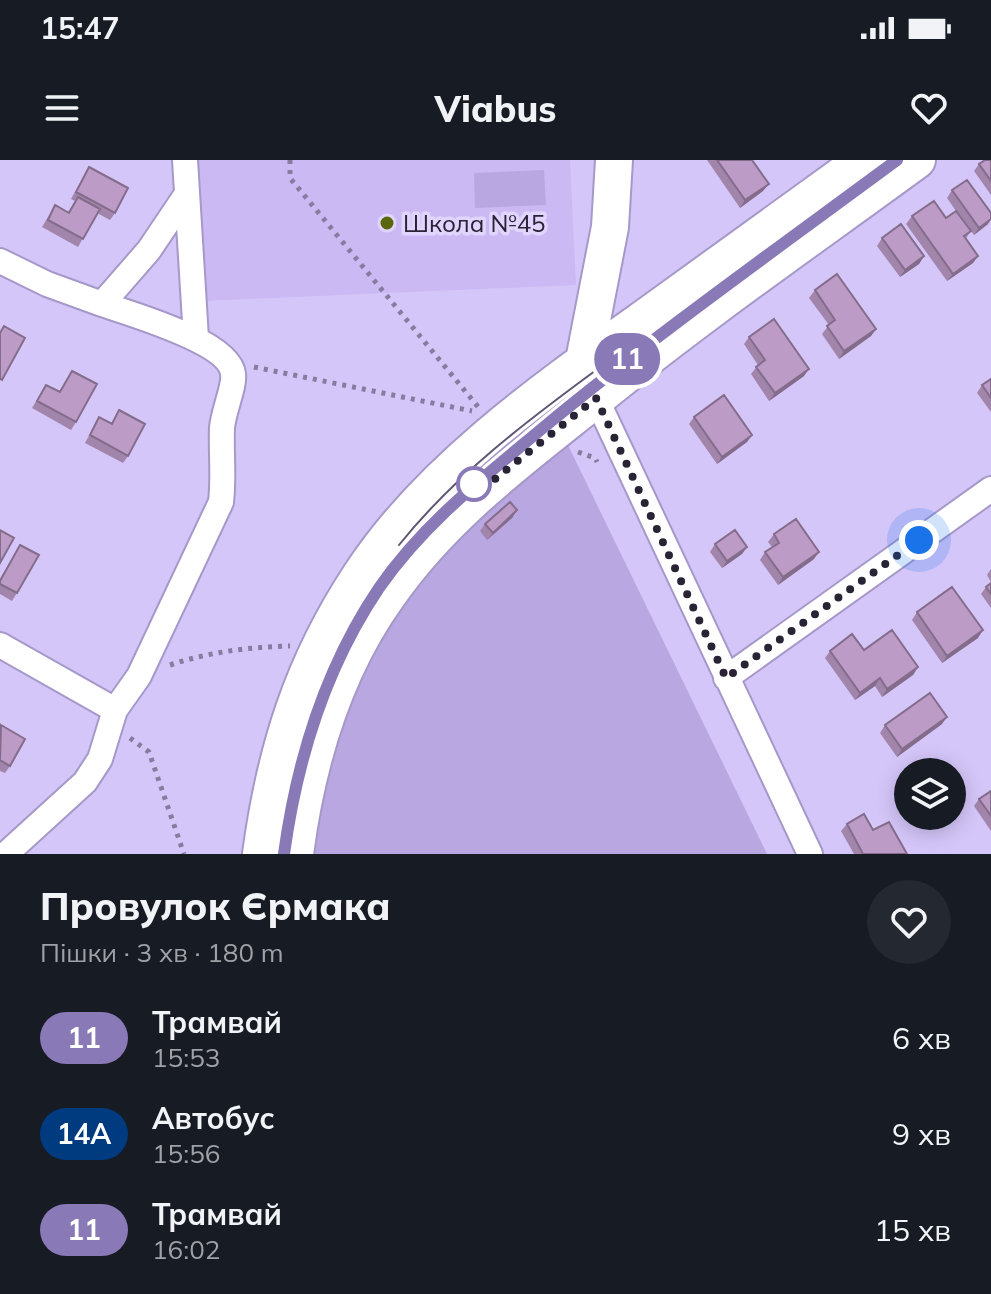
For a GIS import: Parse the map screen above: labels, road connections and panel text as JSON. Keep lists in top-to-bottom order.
{
  "places": ["Школа №45"],
  "lines": ["tram line 11"],
  "page": {
    "status": "15:47",
    "header": "Viabus",
    "on_map": "11",
    "heading": ["Провулок Єрмака", "Пішки · 3 хв · 180 m"],
    "list": [
      {
        "mark": "11",
        "name": "Трамвай",
        "note": "15:53",
        "value": "6 хв"
      },
      {
        "mark": "14А",
        "name": "Автобус",
        "note": "15:56",
        "value": "9 хв"
      },
      {
        "mark": "11",
        "name": "Трамвай",
        "note": "16:02",
        "value": "15 хв"
      }
    ]
  }
}
